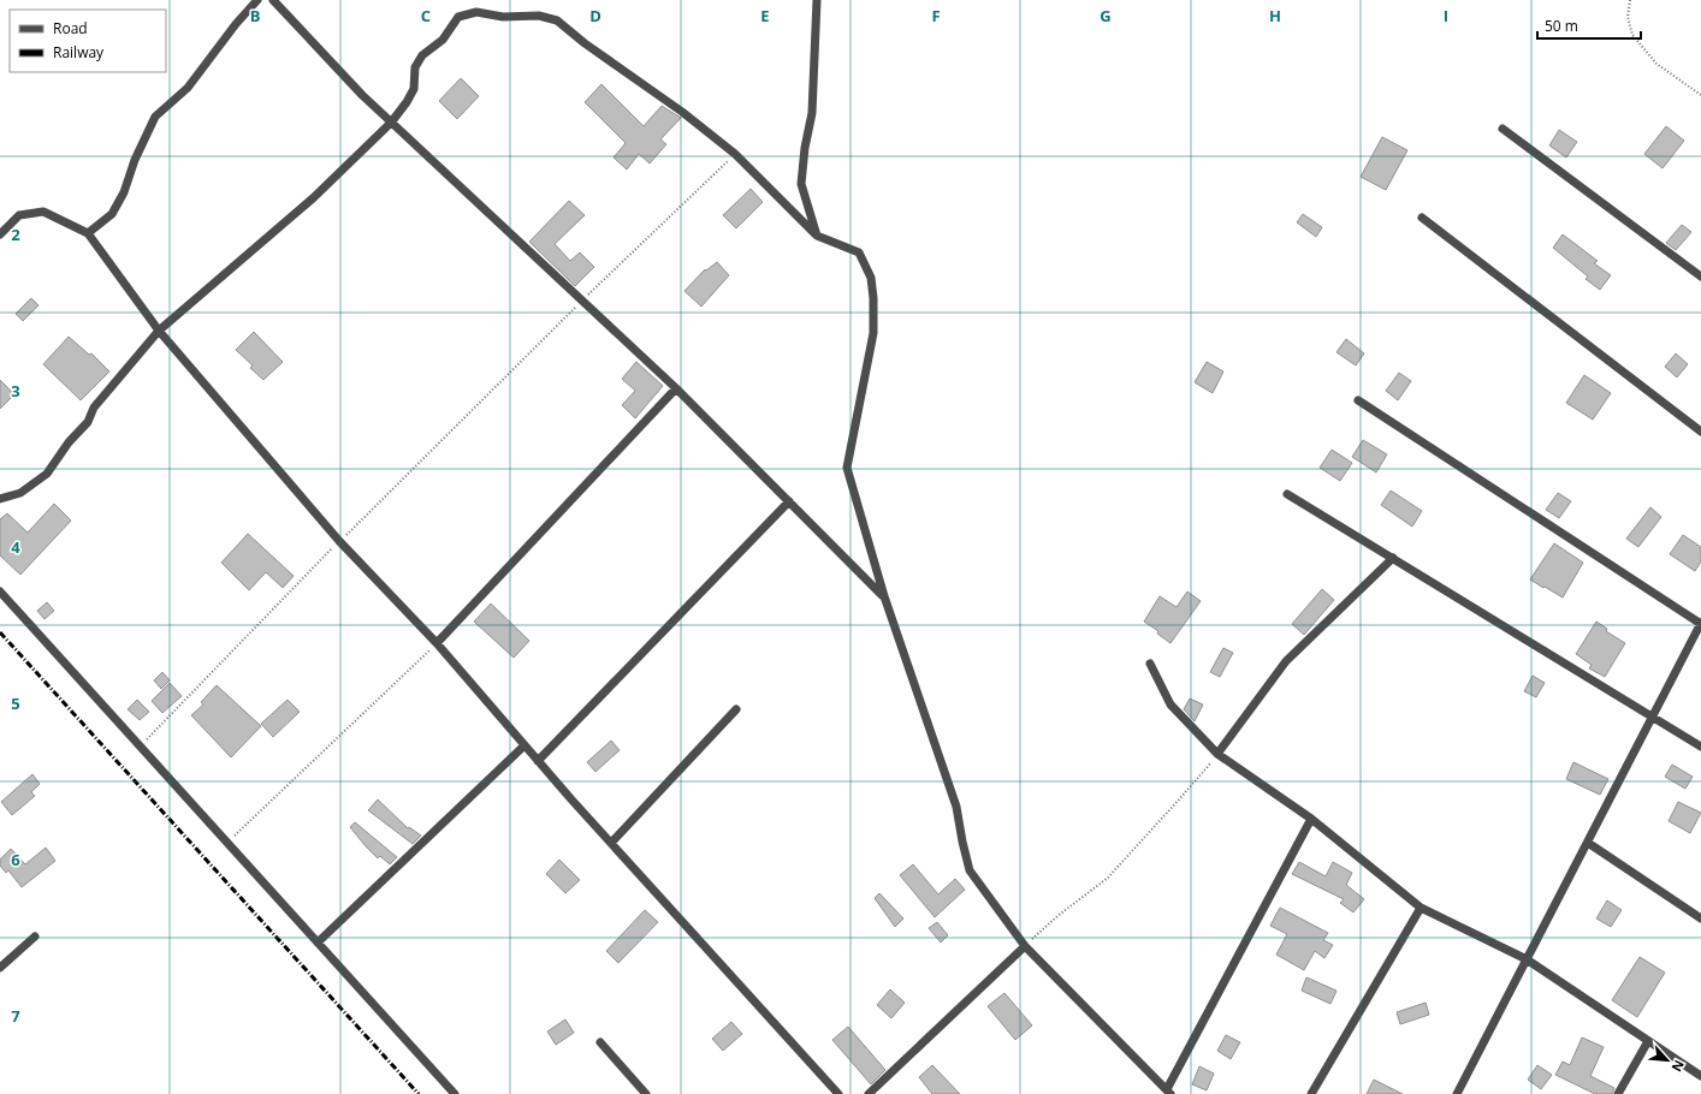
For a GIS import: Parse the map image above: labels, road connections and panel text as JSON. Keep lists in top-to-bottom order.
{
  "legend": ["Road", "Railway"],
  "scale_bar": "50 m",
  "north": "bottom right",
  "grid": {
    "columns": [
      "B",
      "C",
      "D",
      "E",
      "F",
      "G",
      "H",
      "I"
    ],
    "rows": [
      "2",
      "3",
      "4",
      "5",
      "6",
      "7"
    ]
  }
}
